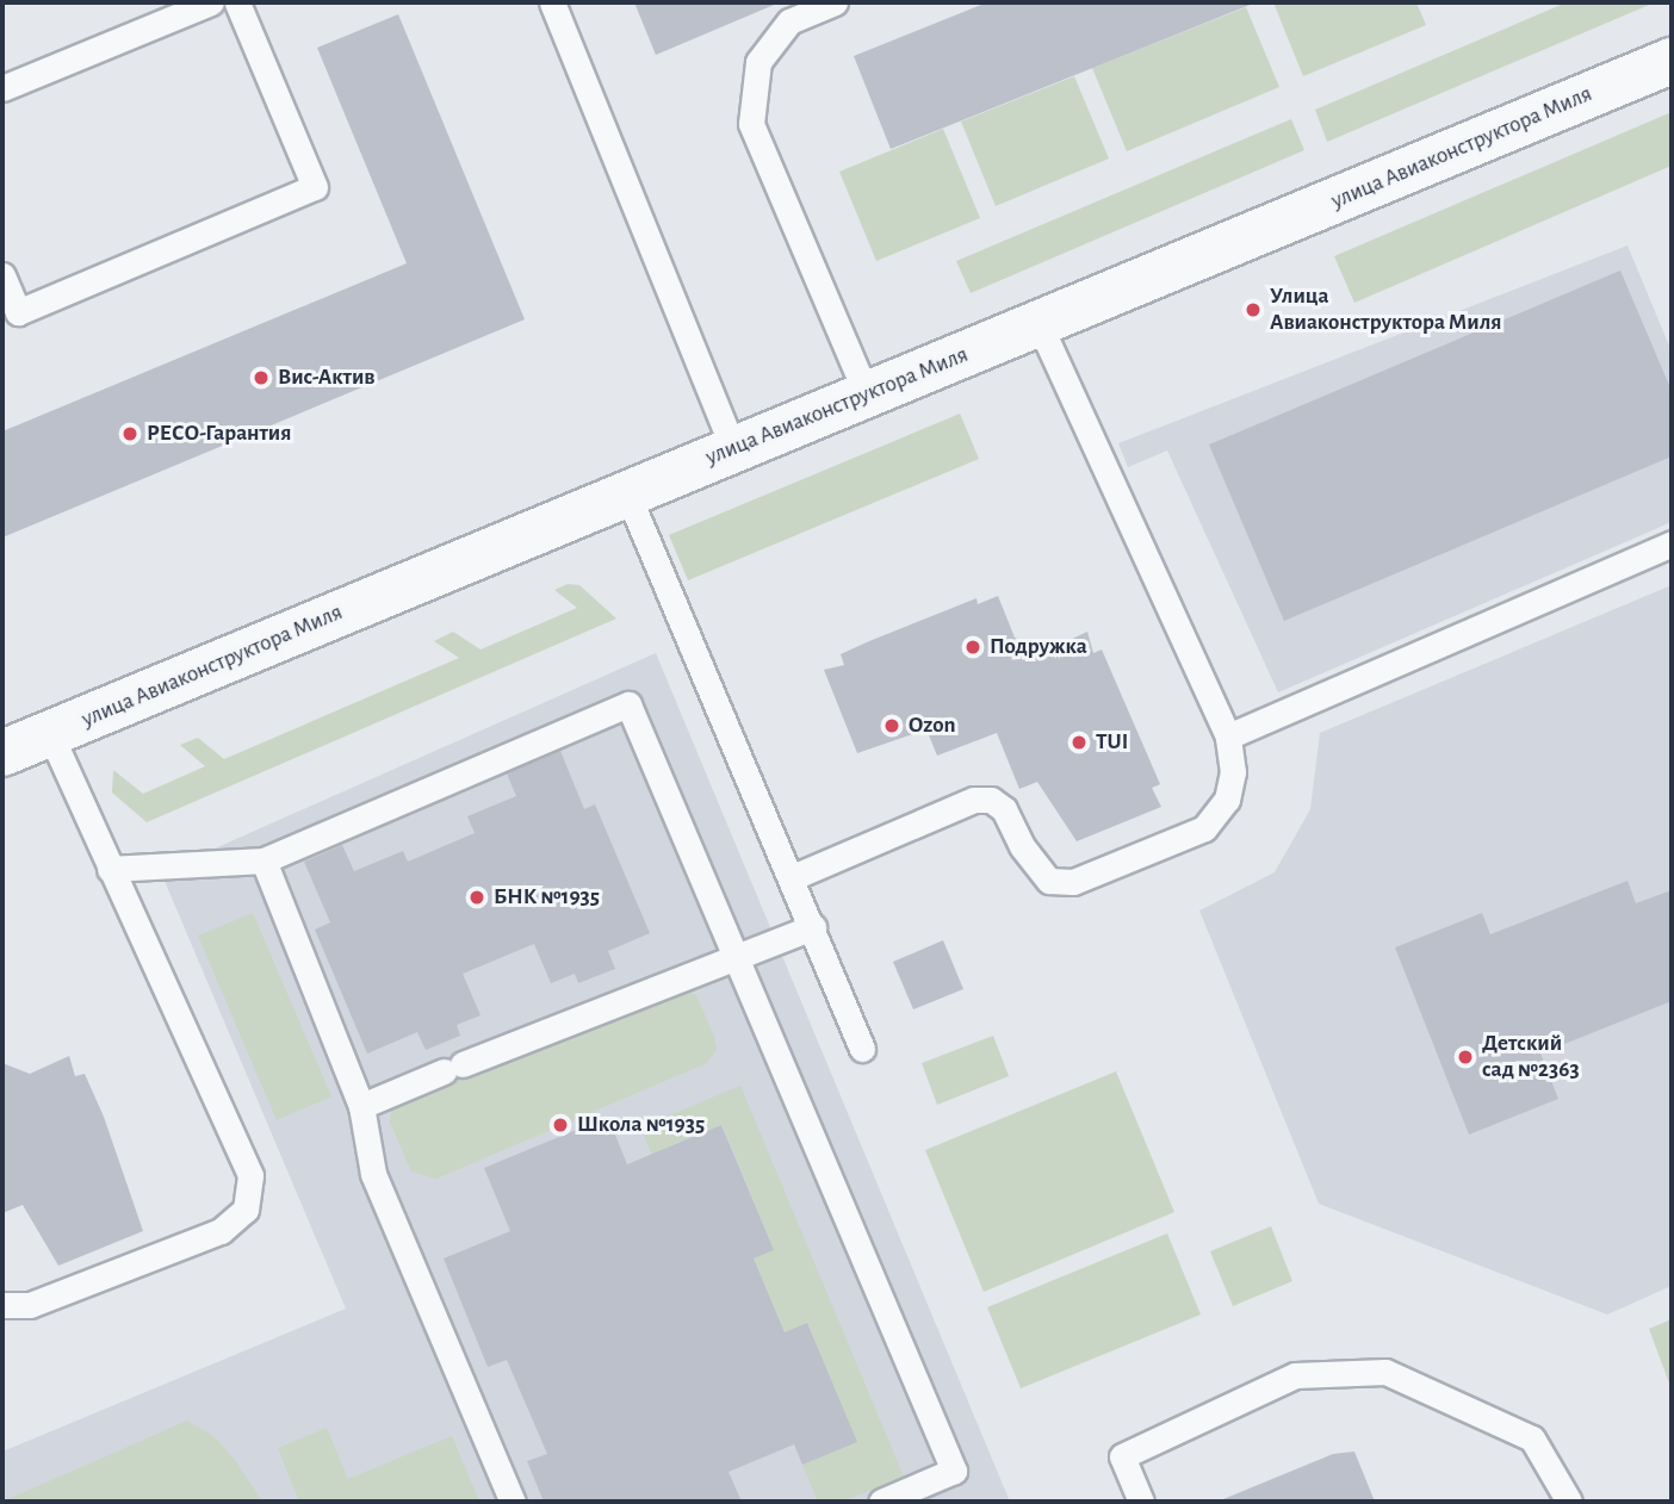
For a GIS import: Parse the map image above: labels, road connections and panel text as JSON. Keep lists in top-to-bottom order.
{
  "streets": {
    "street": ["улица Авиаконструктора Миля"]
  },
  "places": [
    "Улица Авиаконструктора Миля",
    "Вис-Актив",
    "РЕСО-Гарантия",
    "Подружка",
    "Ozon",
    "TUI",
    "БНК №1935",
    "Детский сад №2363",
    "Школа №1935"
  ]
}
